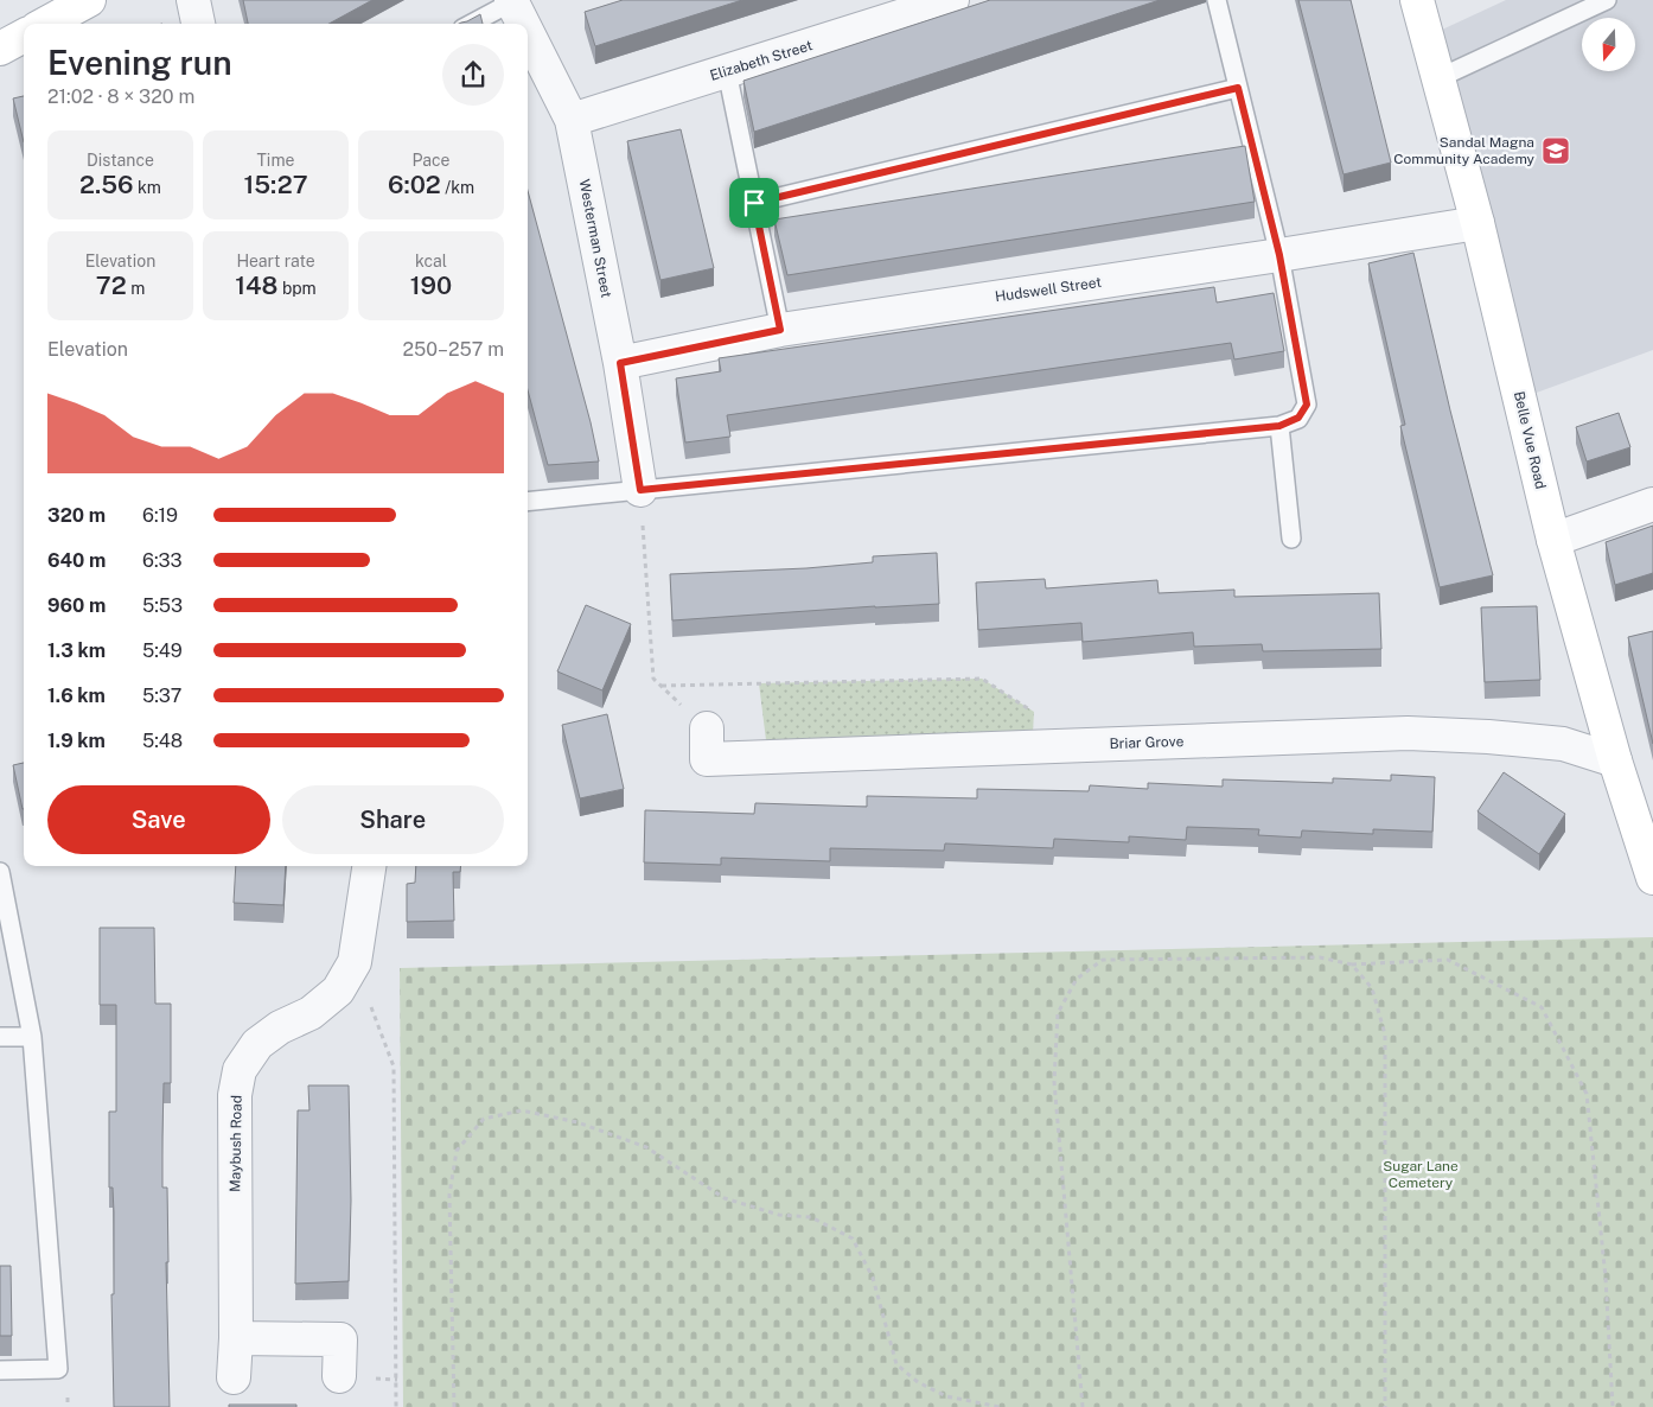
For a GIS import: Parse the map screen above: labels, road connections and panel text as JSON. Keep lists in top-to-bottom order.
{
  "streets": {
    "street": [
      "Elizabeth Street",
      "Westerman Street",
      "Hudswell Street",
      "Belle Vue Road",
      "Briar Grove",
      "Maybush Road"
    ]
  },
  "crossings": [
    ["Elizabeth Street", "Westerman Street"],
    ["Westerman Street", "Hudswell Street"],
    ["Hudswell Street", "Belle Vue Road"],
    ["Belle Vue Road", "Briar Grove"]
  ],
  "parks": ["Sugar Lane Cemetery"],
  "places": {
    "school or university": ["Sandal Magna Community Academy"]
  },
  "north": "bottom",
  "page": {
    "heading": ["Evening run", "21:02 · 8 × 320 m"],
    "stats": [
      ["Distance", "2.56 km"],
      ["Time", "15:27"],
      ["Pace", "6:02 /km"],
      ["Elevation", "72 m"],
      ["Heart rate", "148 bpm"],
      ["kcal", "190"]
    ],
    "chart": ["Elevation", "250–257 m"],
    "list": [
      {
        "name": "320 m",
        "note": "6:19"
      },
      {
        "name": "640 m",
        "note": "6:33"
      },
      {
        "name": "960 m",
        "note": "5:53"
      },
      {
        "name": "1.3 km",
        "note": "5:49"
      },
      {
        "name": "1.6 km",
        "note": "5:37"
      },
      {
        "name": "1.9 km",
        "note": "5:48"
      }
    ],
    "buttons": ["Save", "Share"]
  }
}
